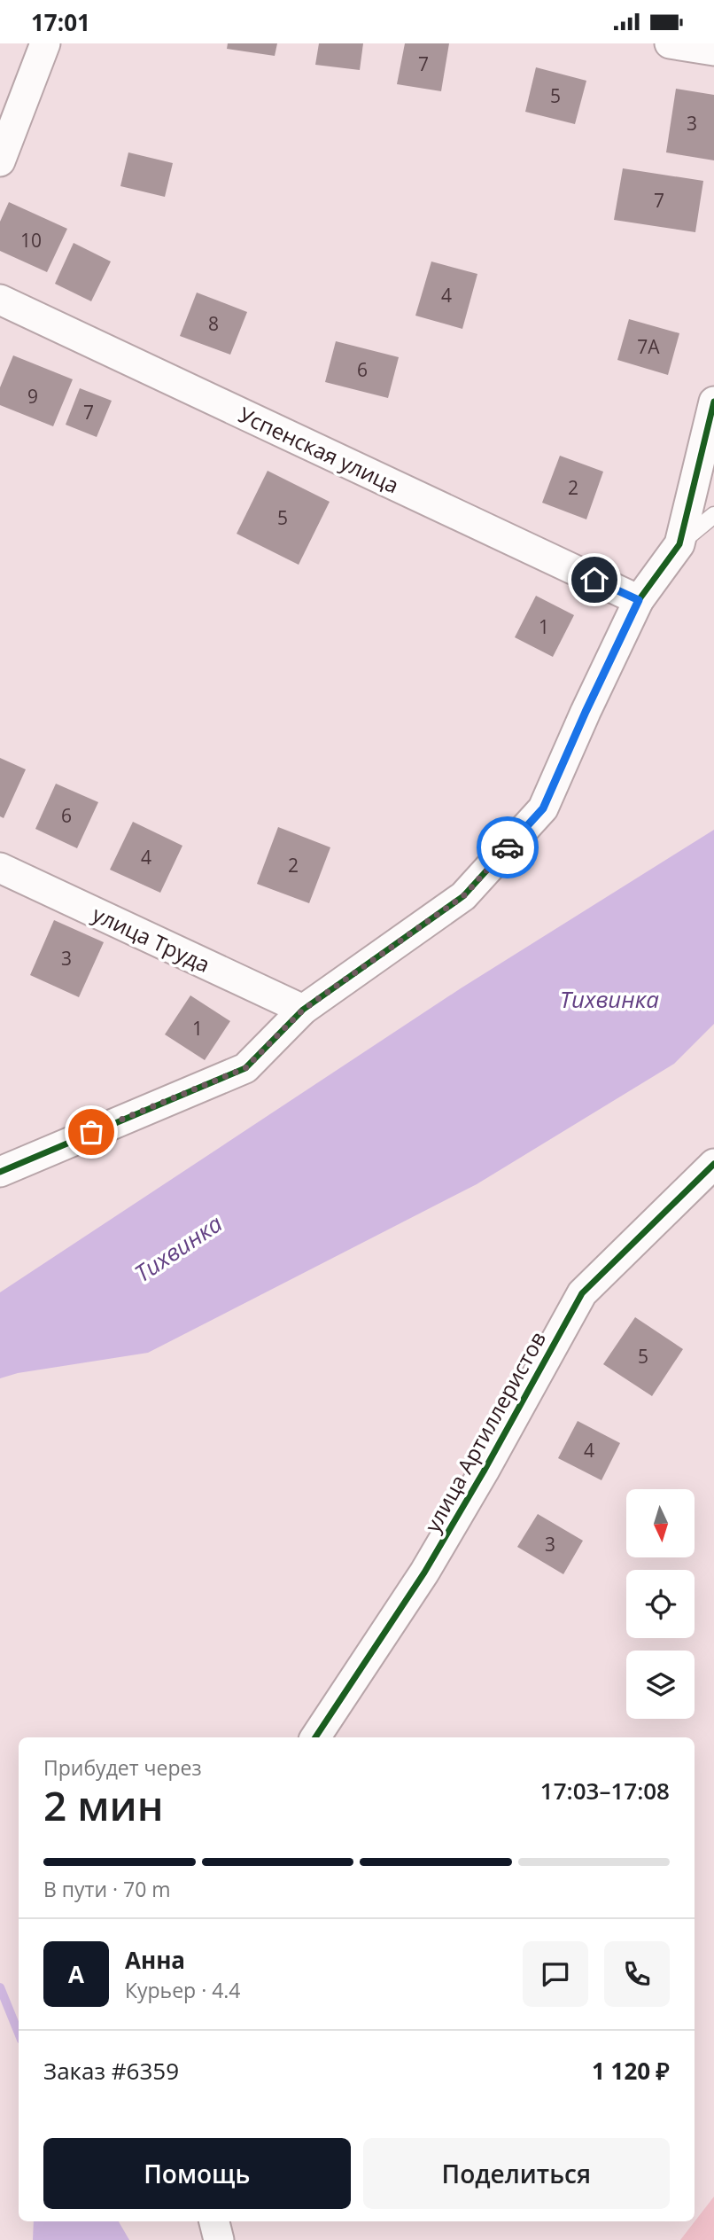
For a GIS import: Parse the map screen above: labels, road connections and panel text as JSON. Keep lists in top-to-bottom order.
{
  "streets": {
    "street": ["Успенская улица", "улица Труда", "улица Артиллеристов"]
  },
  "water": ["Тихвинка"],
  "house_numbers": [
    "7",
    "5",
    "3",
    "7",
    "10",
    "4",
    "8",
    "7А",
    "6",
    "9",
    "7",
    "2",
    "5",
    "1",
    "6",
    "4",
    "2",
    "3",
    "1",
    "5",
    "4",
    "3"
  ],
  "north": "bottom",
  "page": {
    "status": "17:01",
    "heading": ["2 мин", "Прибудет через", "17:03–17:08"],
    "panel": [
      "Анна",
      "Курьер · 4.4",
      "Заказ #6359",
      "1 120 ₽"
    ],
    "bar": "В пути · 70 m",
    "round": "А",
    "buttons": ["Помощь", "Поделиться"]
  }
}
